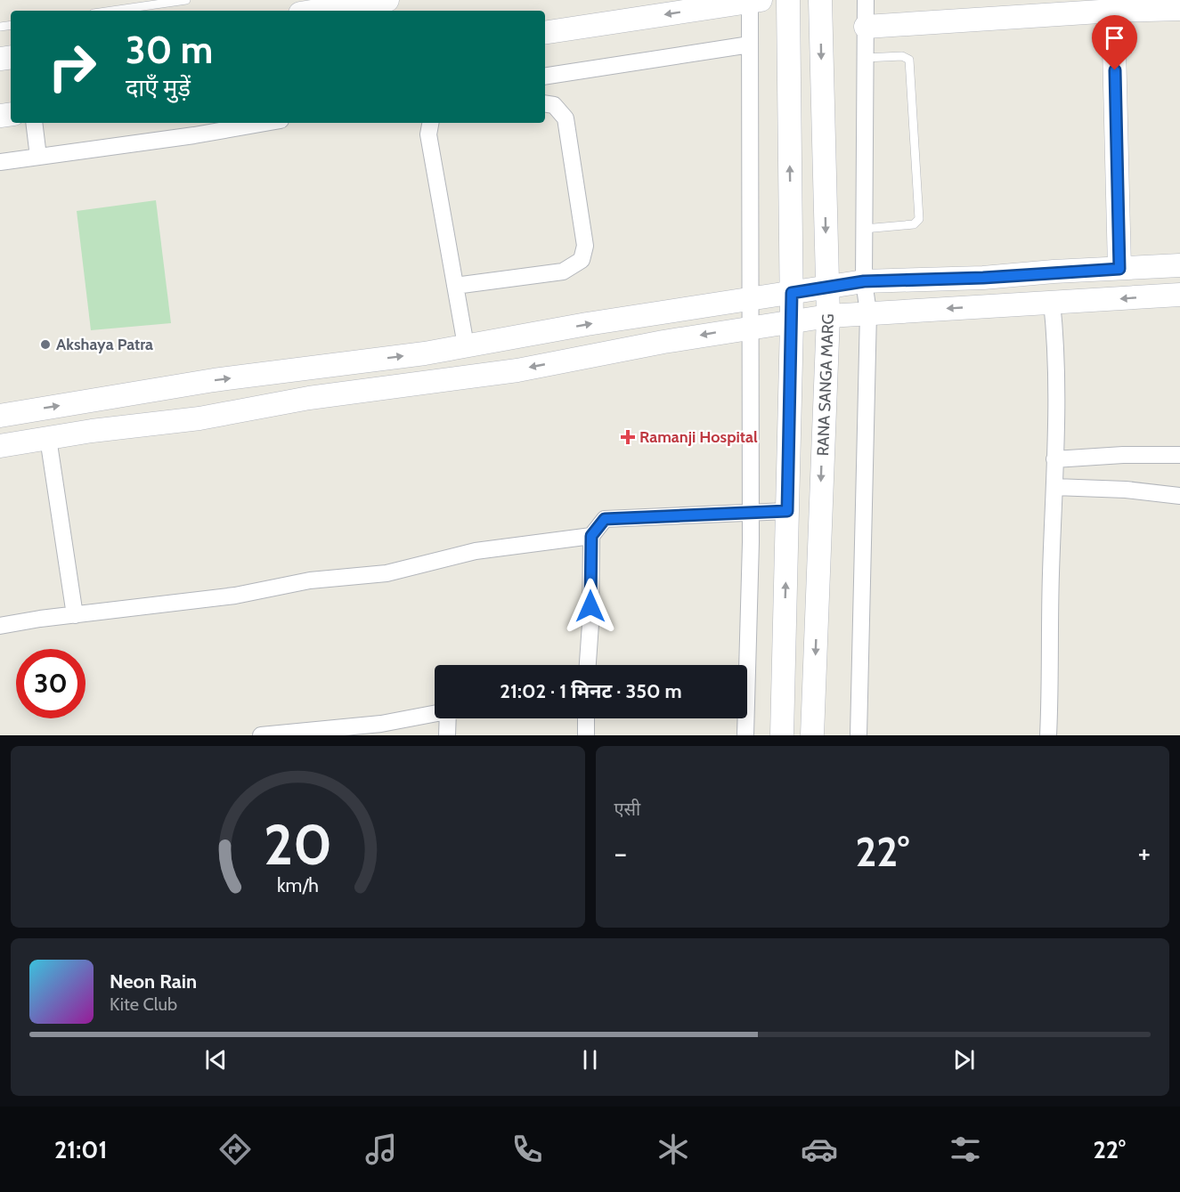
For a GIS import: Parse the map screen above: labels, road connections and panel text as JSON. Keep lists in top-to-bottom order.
{
  "streets": {
    "main road": ["RANA SANGA MARG"]
  },
  "places": {
    "other": ["Akshaya Patra"],
    "health": ["Ramanji Hospital"]
  },
  "page": {
    "turn": ["30 m", "दाएँ मुड़ें"],
    "limit": "30",
    "trip": "21:02 · 1 मिनट · 350 m",
    "tile": "एसी",
    "heat": ["−", "22°", "+"],
    "song": ["Neon Rain", "Kite Club"],
    "tabs": ["21:01", "22°"],
    "gauge": ["20", "km/h"]
  }
}
